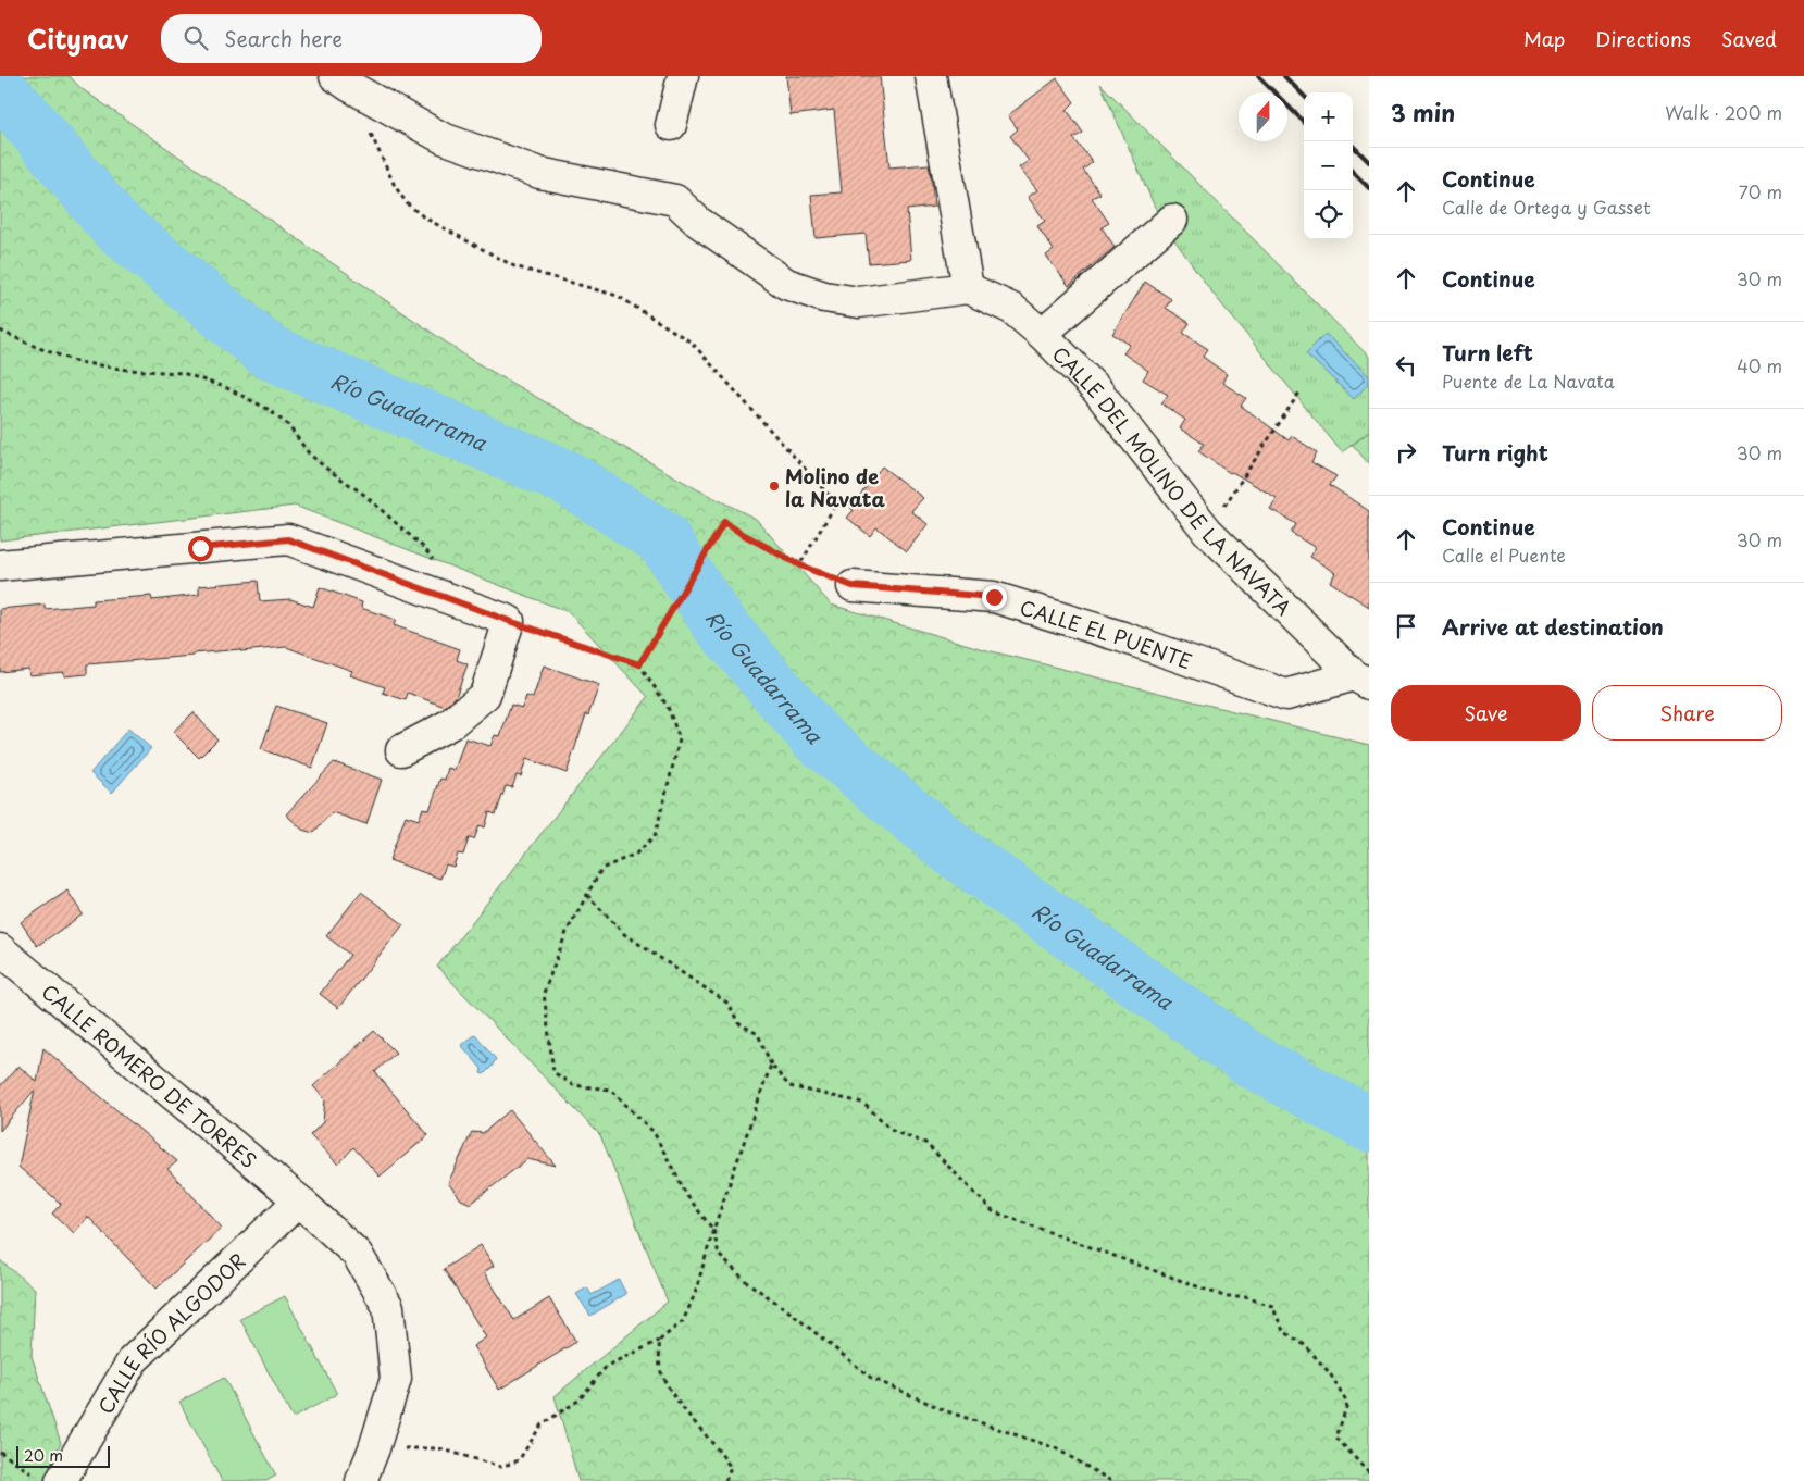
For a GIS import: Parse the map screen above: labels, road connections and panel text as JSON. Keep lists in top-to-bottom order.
{
  "streets": {
    "street": [
      "CALLE DEL MOLINO DE LA NAVATA",
      "CALLE EL PUENTE",
      "CALLE ROMERO DE TORRES",
      "CALLE RÍO ALGODOR"
    ]
  },
  "crossings": [
    ["CALLE DEL MOLINO DE LA NAVATA", "CALLE EL PUENTE"],
    ["CALLE ROMERO DE TORRES", "CALLE RÍO ALGODOR"]
  ],
  "water": ["Río Guadarrama"],
  "places": ["Molino de la Navata"],
  "scale_bar": "20 m",
  "north": "top",
  "page": {
    "header": "Citynav",
    "search": "Search here",
    "nav": ["Map", "Directions", "Saved"],
    "heading": ["3 min", "Walk · 200 m"],
    "map_buttons": ["+", "−"],
    "list": [
      ["Continue", "Calle de Ortega y Gasset", "70 m"],
      ["Continue", "30 m"],
      ["Turn left", "Puente de La Navata", "40 m"],
      ["Turn right", "30 m"],
      ["Continue", "Calle el Puente", "30 m"],
      "Arrive at destination"
    ],
    "buttons": ["Save", "Share"],
    "scale": "20 m"
  }
}
